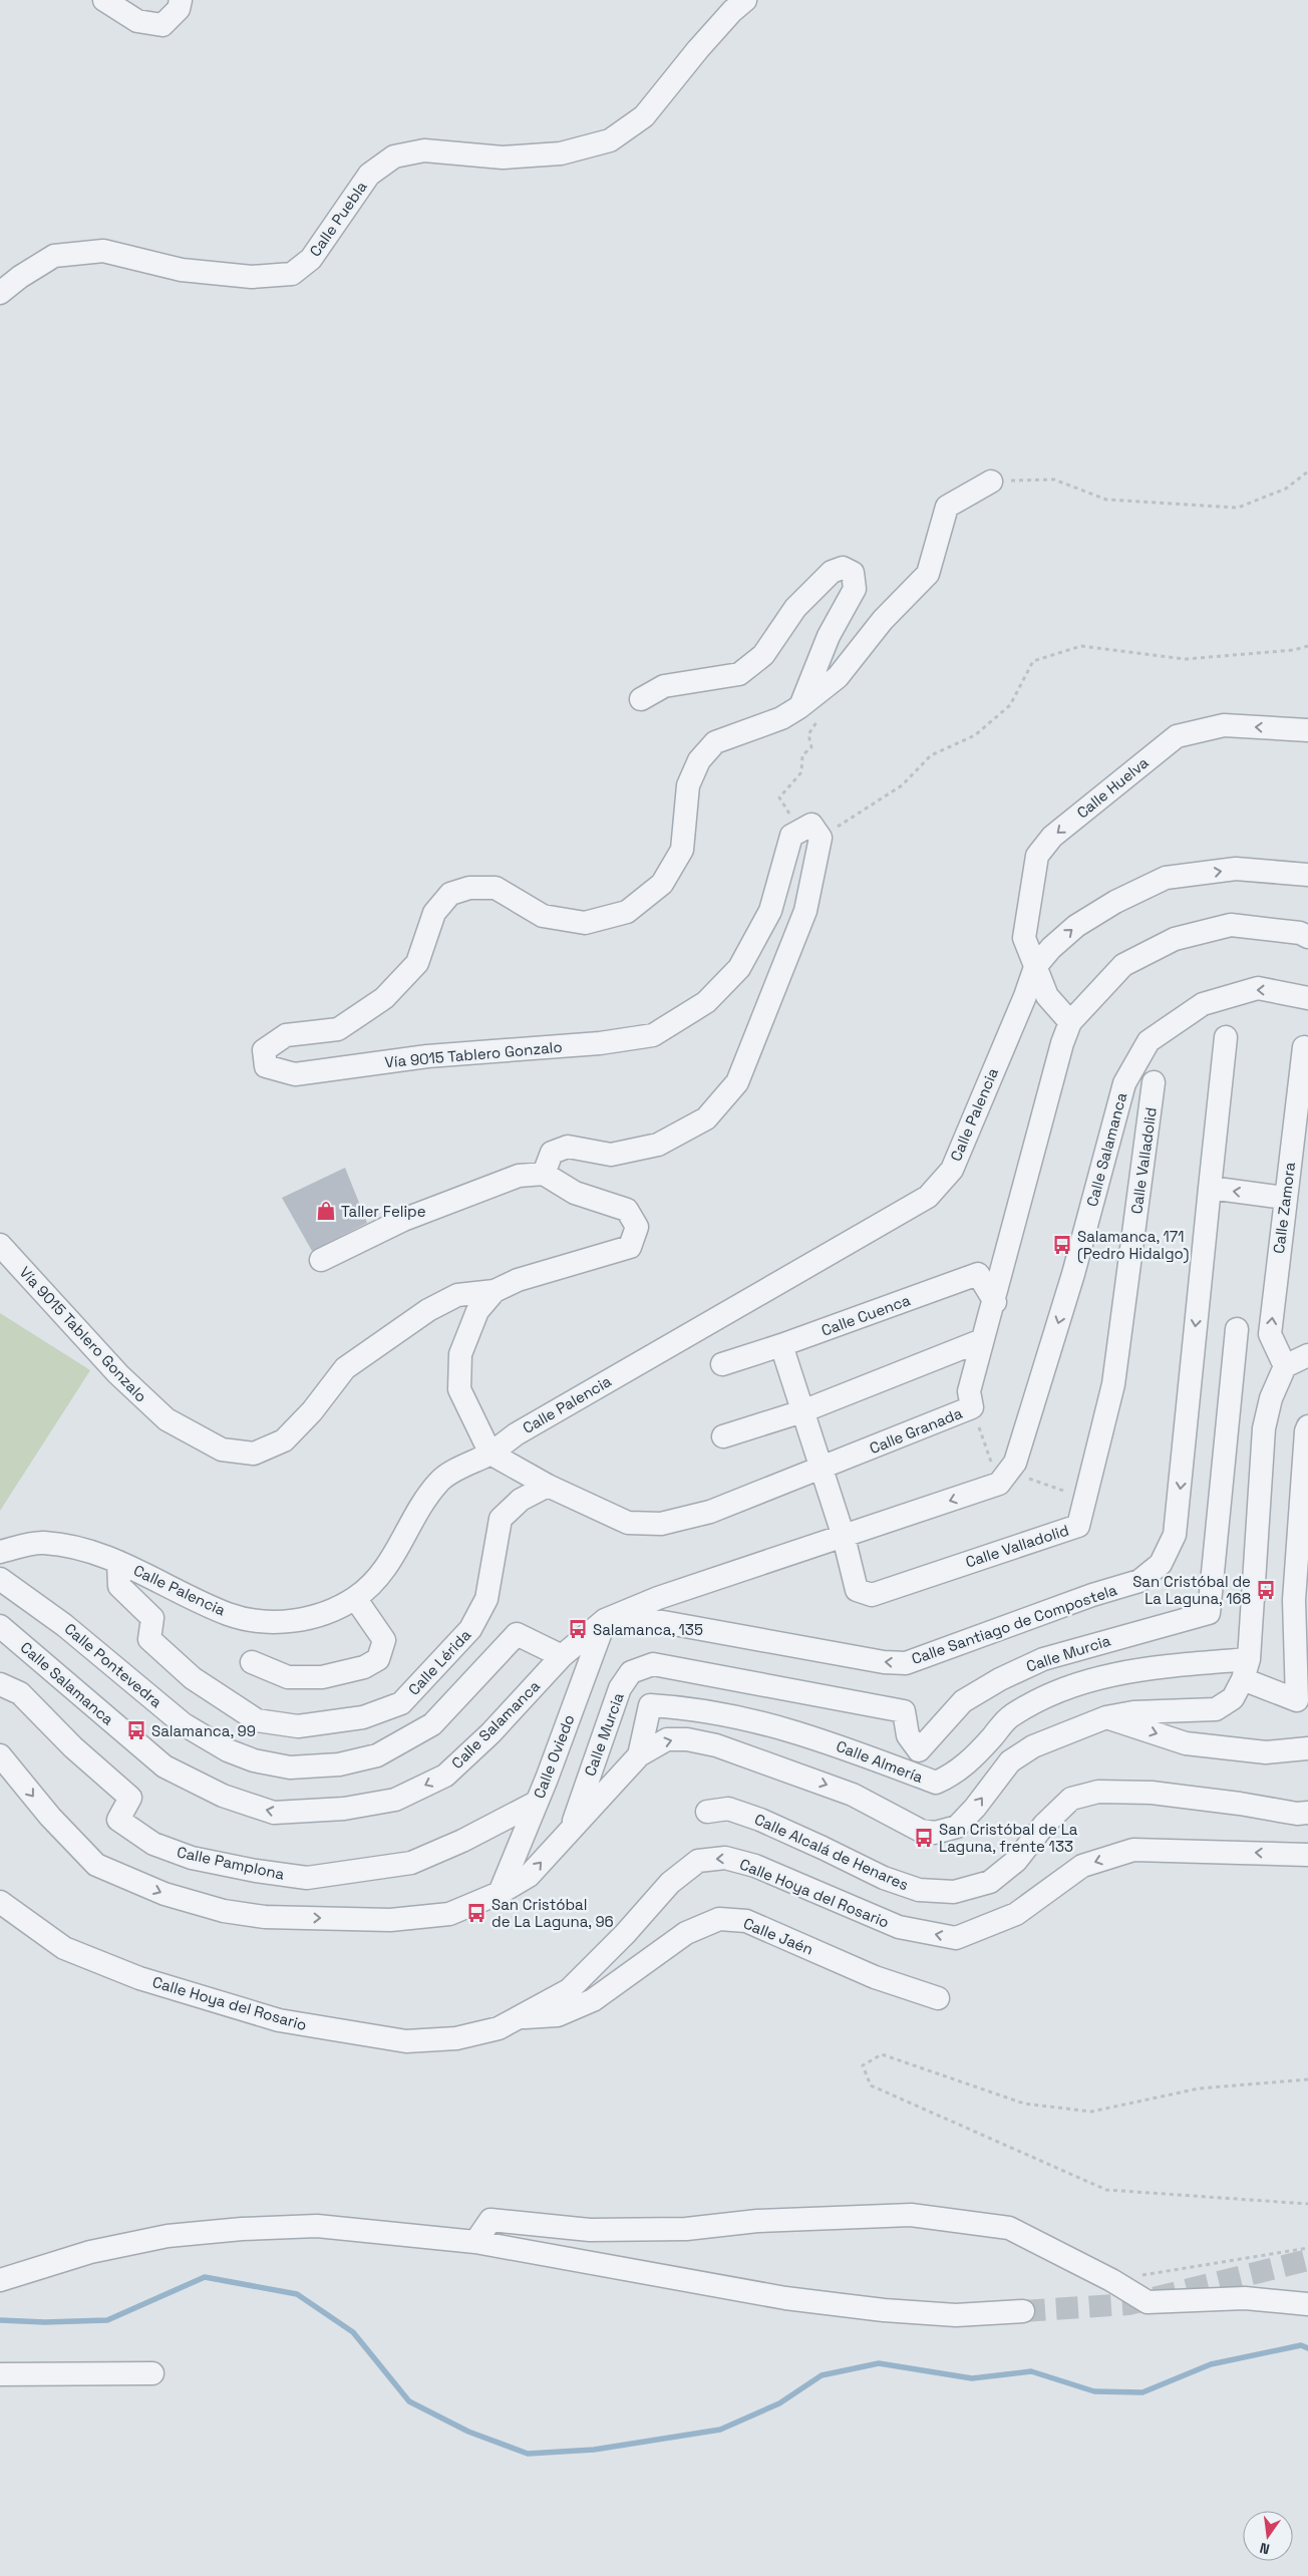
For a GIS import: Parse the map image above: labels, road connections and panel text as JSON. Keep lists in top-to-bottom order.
{
  "streets": {
    "street": [
      "Calle Puebla",
      "Calle Huelva",
      "Vía 9015 Tablero Gonzalo",
      "Calle Palencia",
      "Calle Salamanca",
      "Calle Valladolid",
      "Calle Zamora",
      "Calle Cuenca",
      "Calle Granada",
      "Calle Santiago de Compostela",
      "Calle Murcia",
      "Calle Lérida",
      "Calle Pontevedra",
      "Calle Oviedo",
      "Calle Almería",
      "Calle Alcalá de Henares",
      "Calle Pamplona",
      "Calle Hoya del Rosario",
      "Calle Jaén"
    ]
  },
  "crossings": [
    ["Calle Huelva", "Calle Palencia"],
    ["Vía 9015 Tablero Gonzalo", "Calle Palencia"],
    ["Vía 9015 Tablero Gonzalo", "Calle Granada"],
    ["Calle Palencia", "Calle Granada"],
    ["Calle Palencia", "Calle Lérida"],
    ["Calle Salamanca", "Calle Valladolid"],
    ["Calle Salamanca", "Calle Santiago de Compostela"],
    ["Calle Salamanca", "Calle Pontevedra"],
    ["Calle Salamanca", "Calle Oviedo"],
    ["Calle Valladolid", "Calle Cuenca"],
    ["Calle Valladolid", "Calle Granada"],
    ["Calle Cuenca", "Calle Granada"],
    ["Calle Granada", "Calle Lérida"],
    ["Calle Santiago de Compostela", "Calle Oviedo"],
    ["Calle Oviedo", "Calle Pamplona"],
    ["Calle Hoya del Rosario", "Calle Jaén"]
  ],
  "one_way": ["Calle Huelva", "Calle Zamora"],
  "places": {
    "shop": ["Taller Felipe"],
    "bus stop": [
      "Salamanca, 171 (Pedro Hidalgo)",
      "San Cristóbal de La Laguna, 168",
      "Salamanca, 135",
      "Salamanca, 99",
      "San Cristóbal de La Laguna, frente 133",
      "San Cristóbal de La Laguna, 96"
    ]
  },
  "north": "bottom"
}
